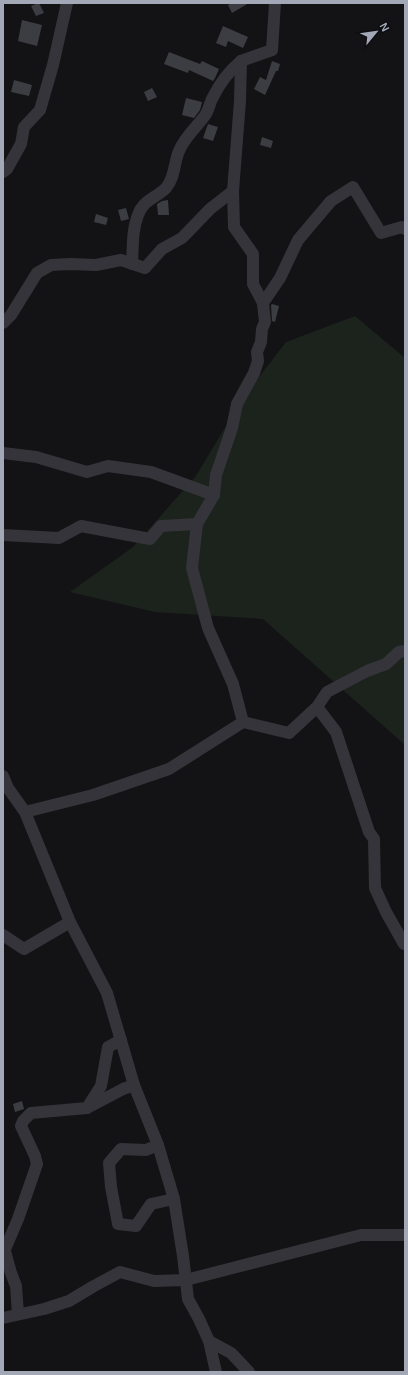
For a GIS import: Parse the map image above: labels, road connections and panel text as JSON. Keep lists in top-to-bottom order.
{
  "north": "top right"
}
